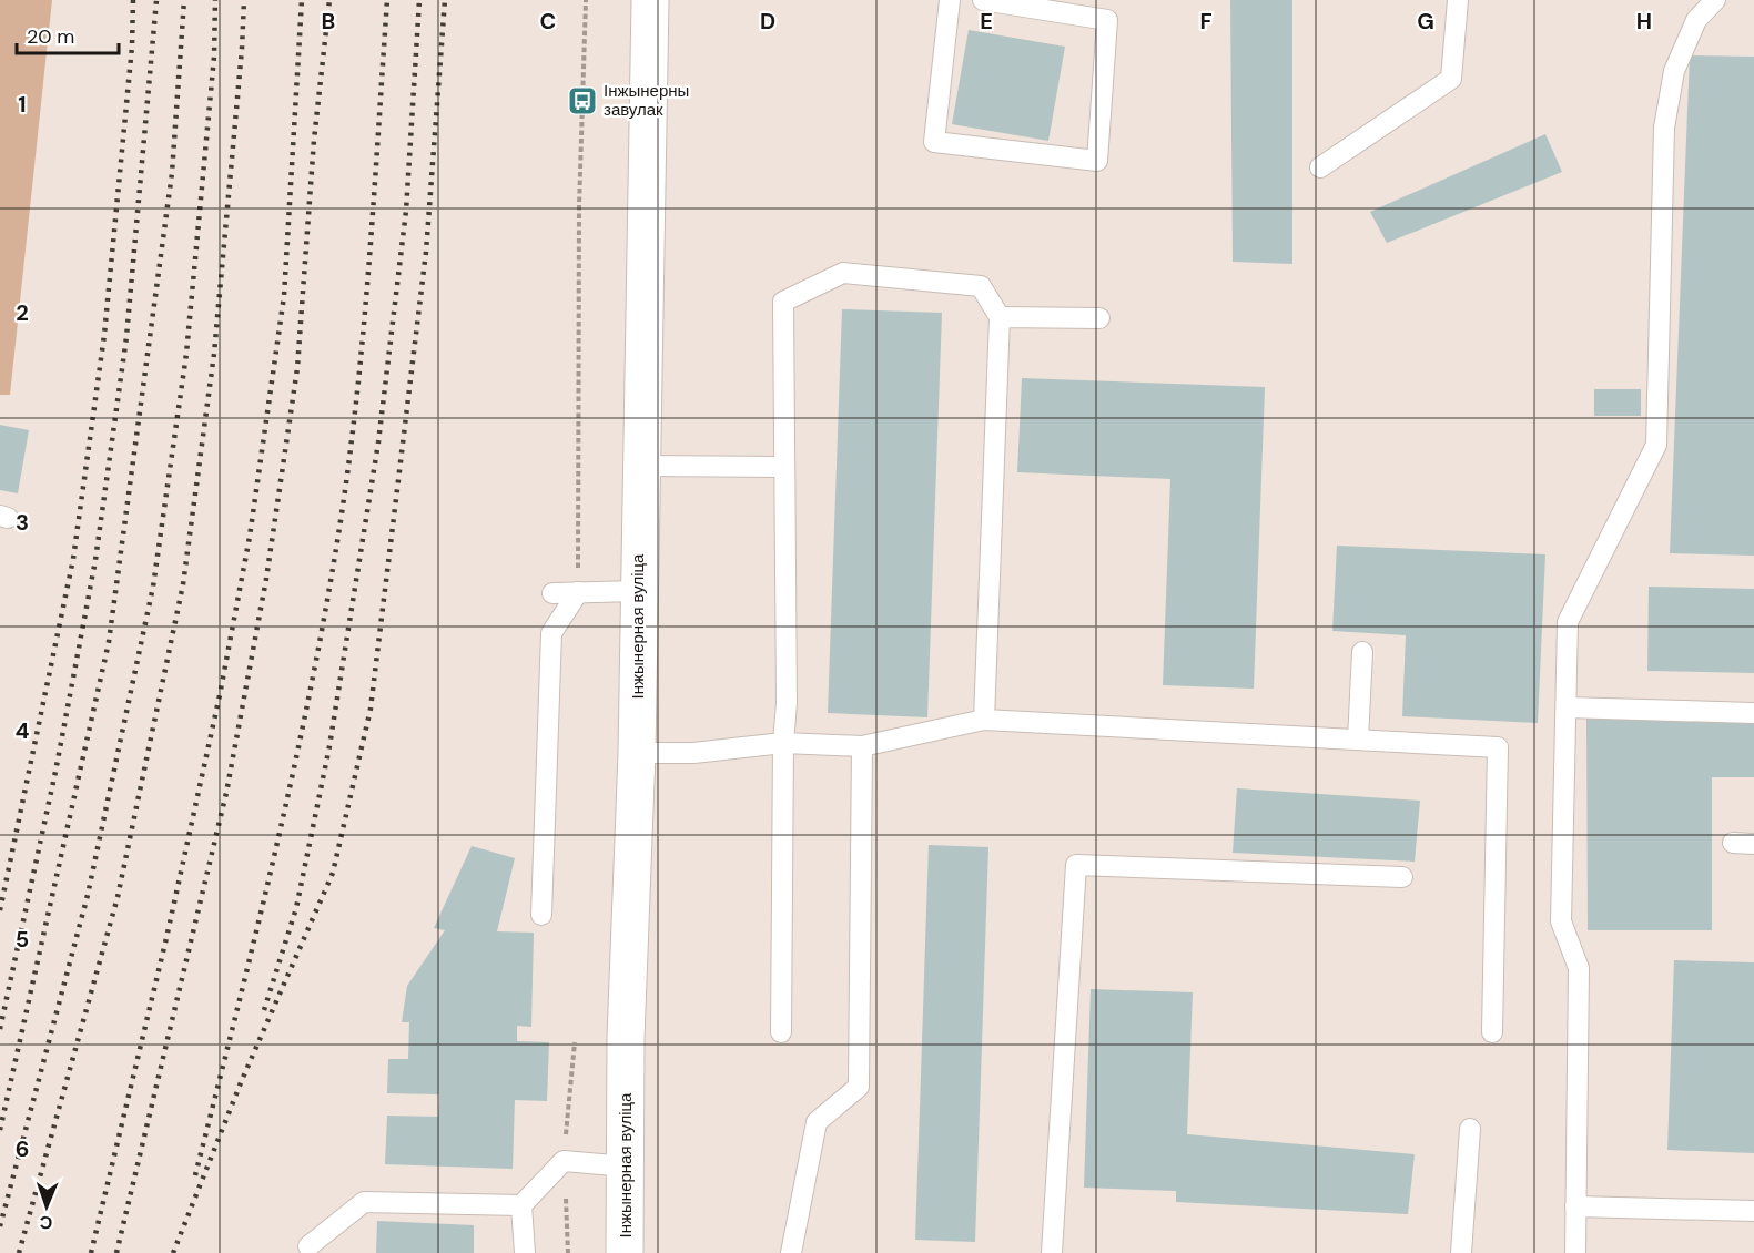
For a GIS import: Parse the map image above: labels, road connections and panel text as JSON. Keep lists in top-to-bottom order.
{
  "streets": {
    "street": ["Інжынерная вуліца"]
  },
  "places": {
    "bus stop": ["Інжынерны завулак"]
  },
  "scale_bar": "20 m",
  "north": "bottom",
  "grid": {
    "columns": [
      "B",
      "C",
      "D",
      "E",
      "F",
      "G",
      "H"
    ],
    "rows": [
      "1",
      "2",
      "3",
      "4",
      "5",
      "6"
    ]
  }
}
